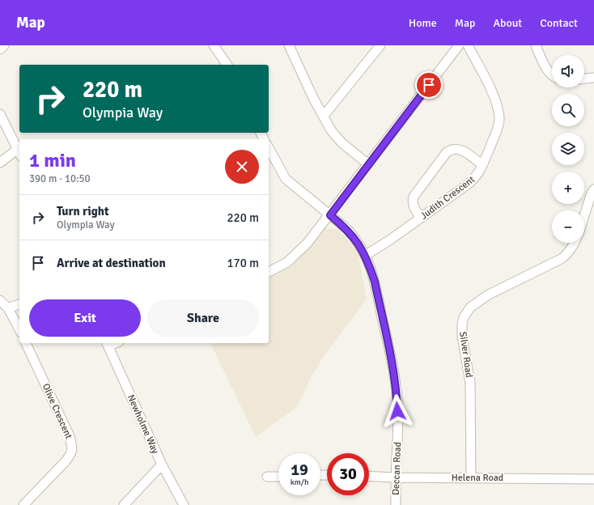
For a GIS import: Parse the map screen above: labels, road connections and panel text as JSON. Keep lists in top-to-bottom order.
{
  "streets": {
    "street": [
      "Judith Crescent",
      "Silver Road",
      "Olive Crescent",
      "Newholme Way",
      "Deccan Road",
      "Helena Road"
    ]
  },
  "crossings": [
    ["Judith Crescent", "Deccan Road"],
    ["Silver Road", "Helena Road"],
    ["Deccan Road", "Helena Road"]
  ],
  "page": {
    "header": "Map",
    "nav": [
      "Home",
      "Map",
      "About",
      "Contact"
    ],
    "map_buttons": ["+", "−"],
    "turn": ["220 m", "Olympia Way"],
    "heading": ["1 min", "390 m · 10:50"],
    "list": [
      {
        "name": "Turn right",
        "note": "Olympia Way",
        "value": "220 m"
      },
      {
        "name": "Arrive at destination",
        "value": "170 m"
      }
    ],
    "buttons": ["Exit", "Share"],
    "speed": "19 km/h",
    "limit": "30"
  }
}
